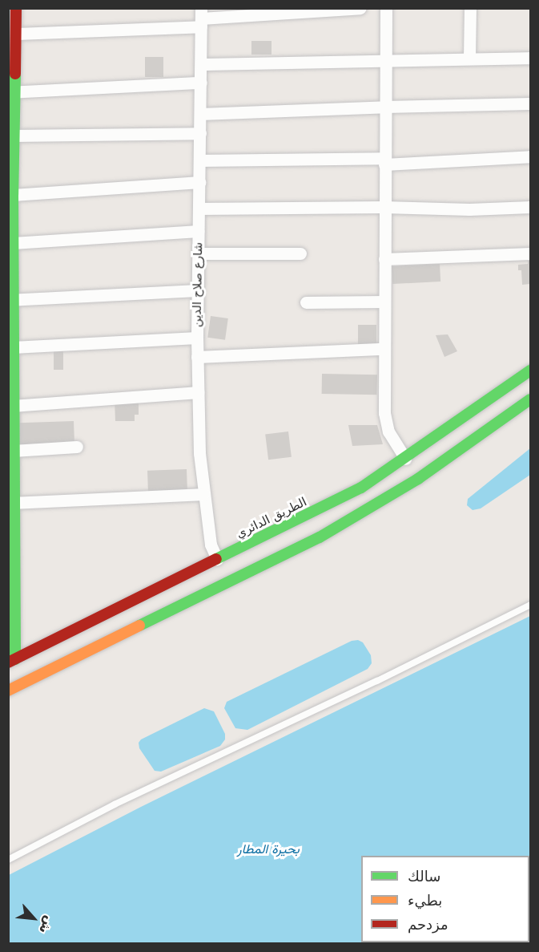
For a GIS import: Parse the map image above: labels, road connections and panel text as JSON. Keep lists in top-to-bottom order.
{
  "streets": {
    "main road": ["الطريق الدائري"],
    "street": ["شارع صلاح الدين"]
  },
  "crossings": [
    ["شارع صلاح الدين", "الطريق الدائري"]
  ],
  "water": ["بحيرة المطار"],
  "legend": ["سالك", "بطيء", "مزدحم"],
  "north": "bottom right"
}
